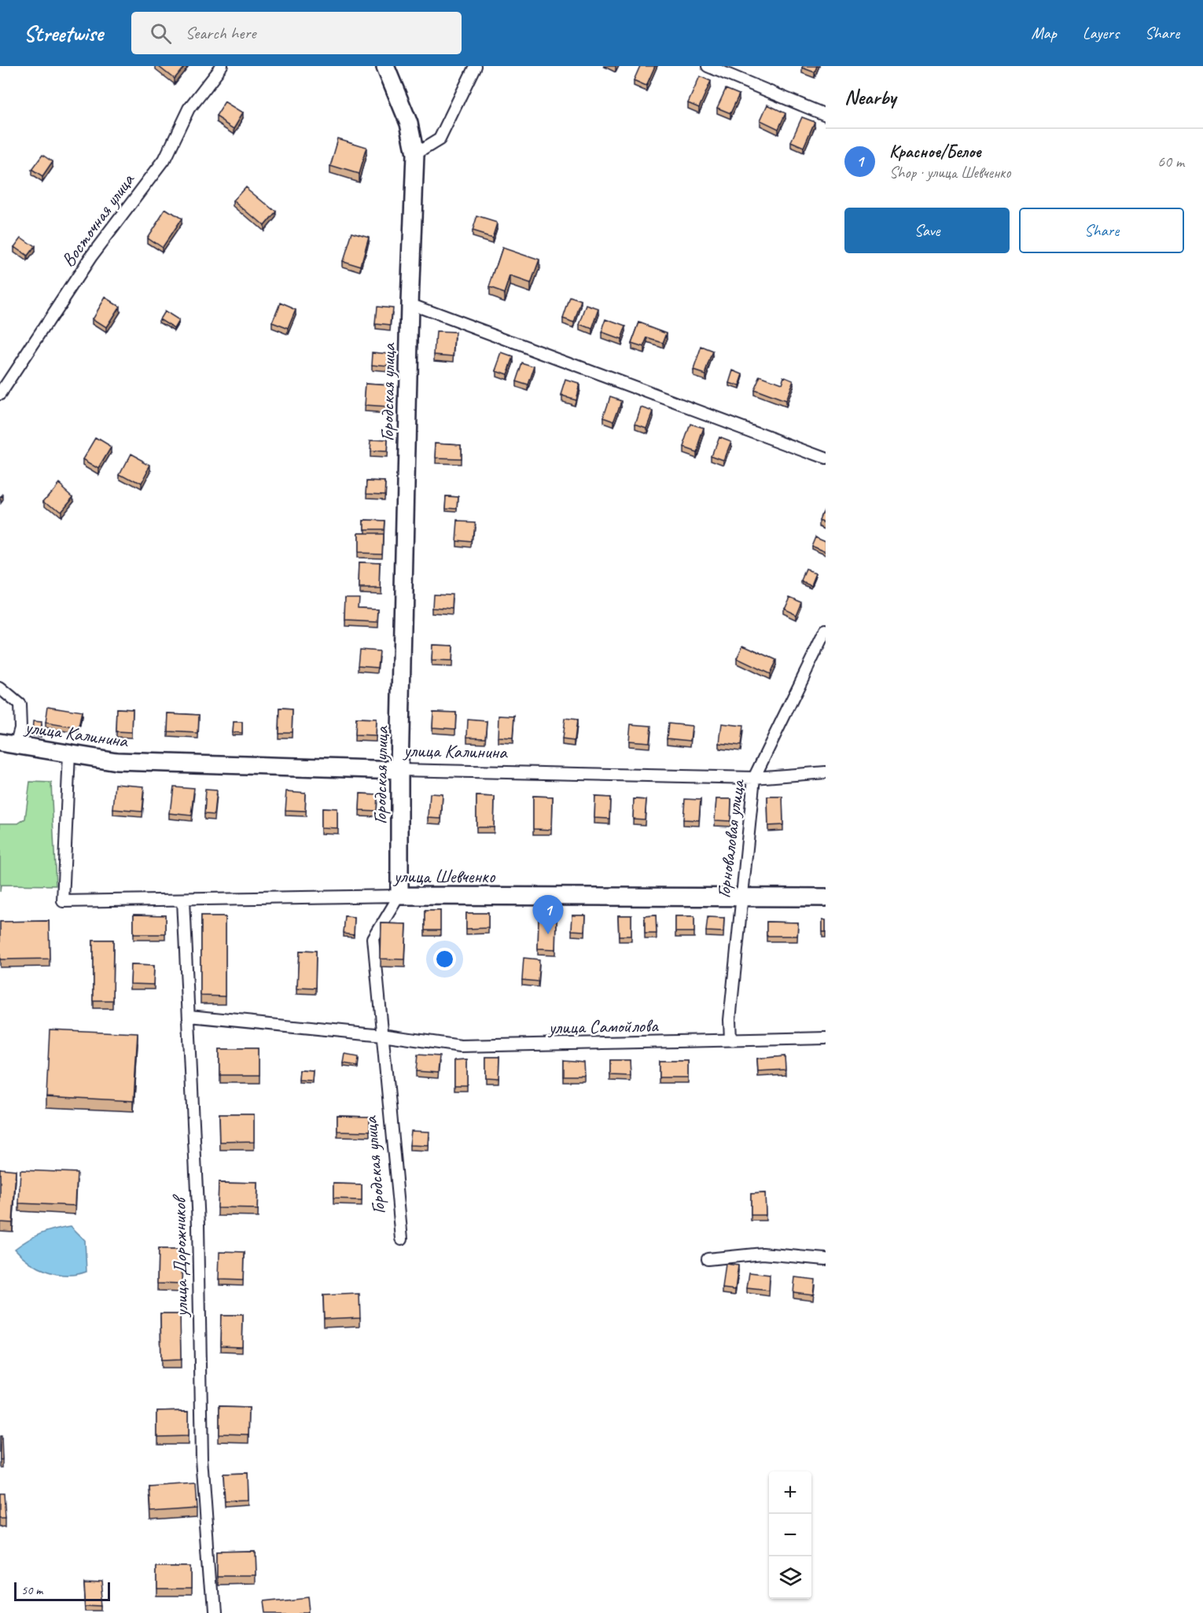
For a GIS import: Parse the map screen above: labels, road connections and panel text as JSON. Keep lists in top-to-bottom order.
{
  "streets": {
    "main road": ["Городская улица", "улица Калинина", "улица Шевченко"],
    "street": [
      "Восточная улица",
      "Горноваловая улица",
      "улица Самойлова",
      "улица Дорожников"
    ]
  },
  "crossings": [
    ["Городская улица", "улица Калинина"],
    ["Городская улица", "улица Шевченко"],
    ["Городская улица", "улица Самойлова"],
    ["улица Калинина", "Горноваловая улица"],
    ["улица Калинина", "улица Шевченко"],
    ["Горноваловая улица", "улица Шевченко"],
    ["Горноваловая улица", "улица Самойлова"],
    ["улица Шевченко", "улица Дорожников"],
    ["улица Самойлова", "улица Дорожников"]
  ],
  "scale_bar": "50 m",
  "page": {
    "header": "Streetwise",
    "search": "Search here",
    "nav": ["Map", "Layers", "Share"],
    "heading": "Nearby",
    "list": [
      {
        "mark": "1",
        "name": "Красное/Белое",
        "note": "Shop · улица Шевченко",
        "value": "60 m"
      }
    ],
    "buttons": ["Save", "Share"],
    "pins": "1",
    "map_buttons": ["+", "−"],
    "scale": "50 m"
  }
}
